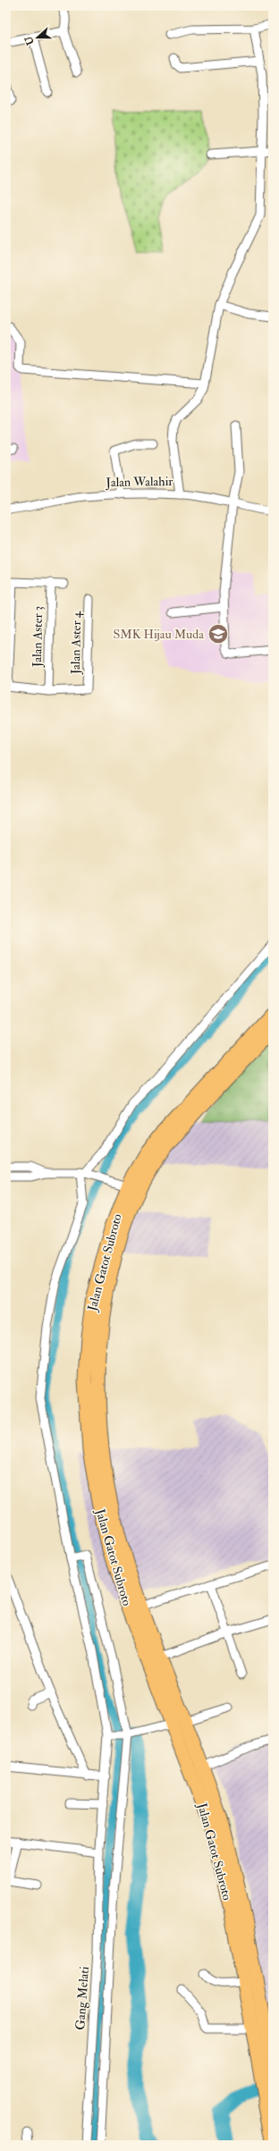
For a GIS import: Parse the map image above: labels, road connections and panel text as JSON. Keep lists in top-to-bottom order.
{
  "streets": {
    "highway": ["Jalan Gatot Subroto"],
    "street": [
      "Jalan Walahir",
      "Jalan Aster 3",
      "Jalan Aster 4",
      "Gang Melati"
    ]
  },
  "crossings": [
    ["Jalan Aster 3", "Jalan Aster 4"]
  ],
  "places": {
    "school or university": ["SMK Hijau Muda"]
  },
  "north": "left"
}
